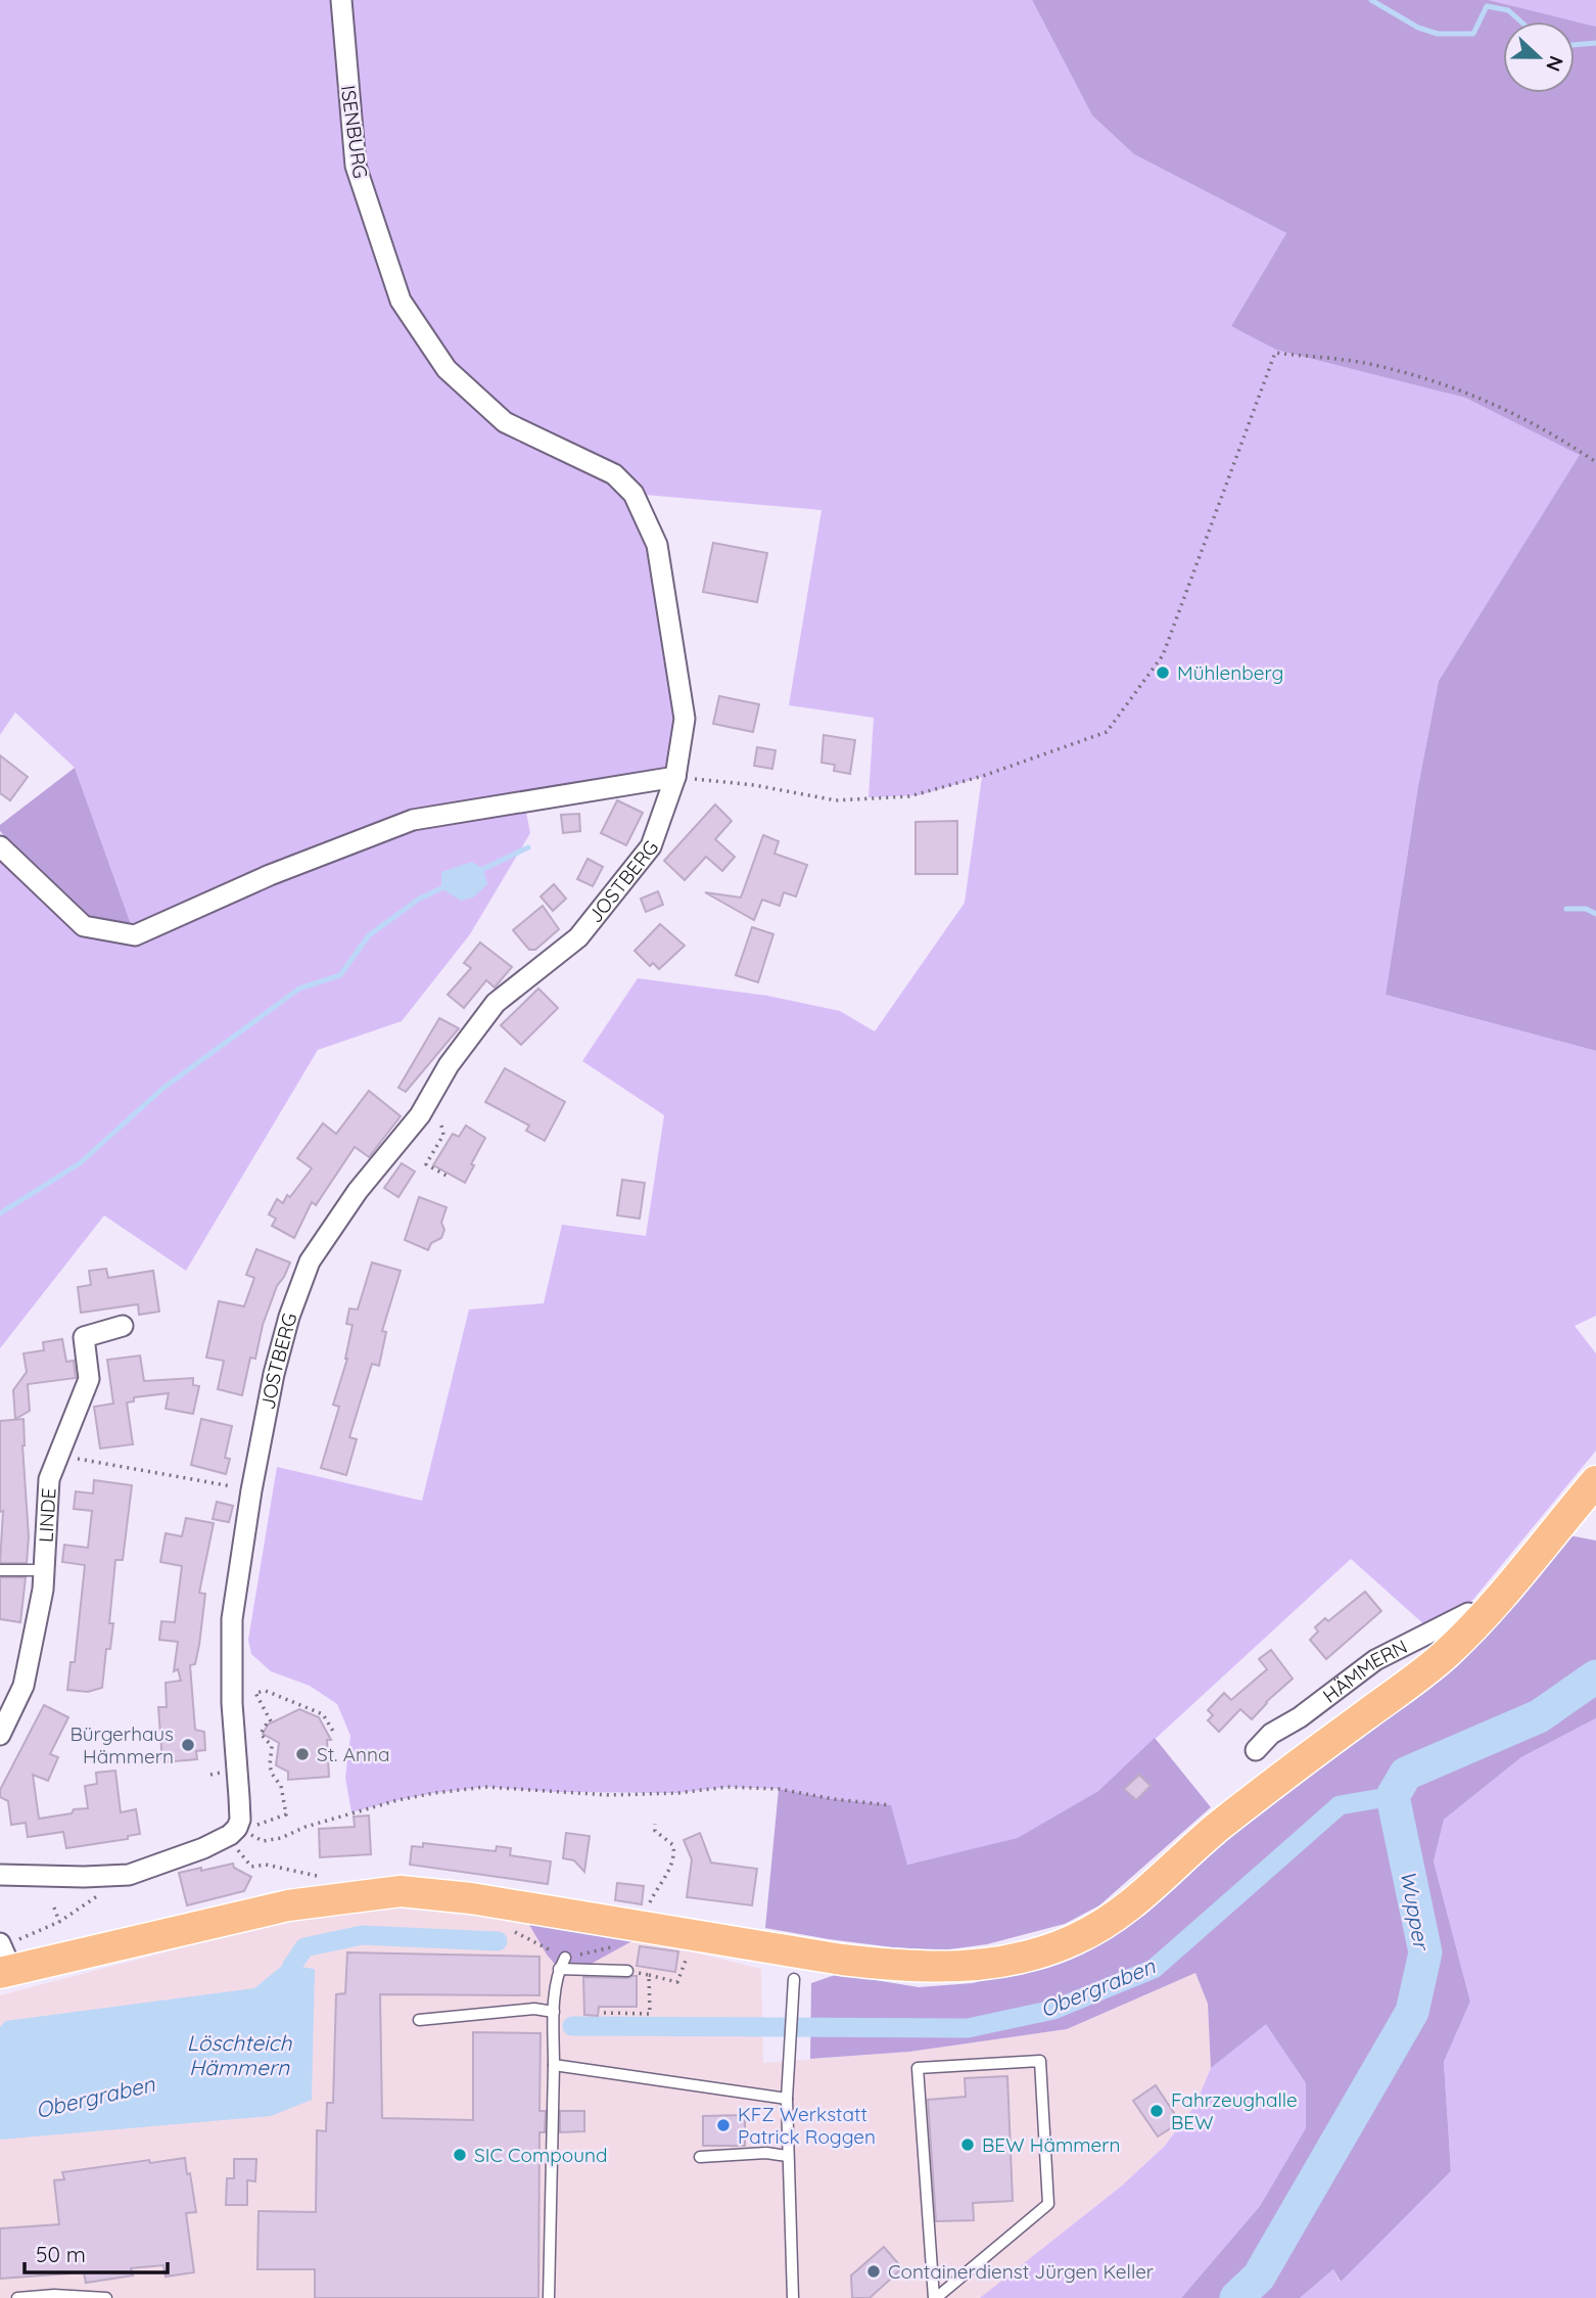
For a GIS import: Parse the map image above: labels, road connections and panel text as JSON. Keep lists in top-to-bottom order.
{
  "streets": {
    "street": [
      "ISENBURG",
      "JOSTBERG",
      "LINDE",
      "HÄMMERN"
    ]
  },
  "crossings": [
    ["ISENBURG", "JOSTBERG"]
  ],
  "water": ["Wupper", "Obergraben", "Löschteich Hämmern"],
  "places": [
    "Mühlenberg",
    "Bürgerhaus Hämmern",
    "St. Anna",
    "Fahrzeughalle BEW",
    "KFZ Werkstatt Patrick Roggen",
    "BEW Hämmern",
    "SIC Compound",
    "Containerdienst Jürgen Keller"
  ],
  "scale_bar": "50 m",
  "north": "right"
}
